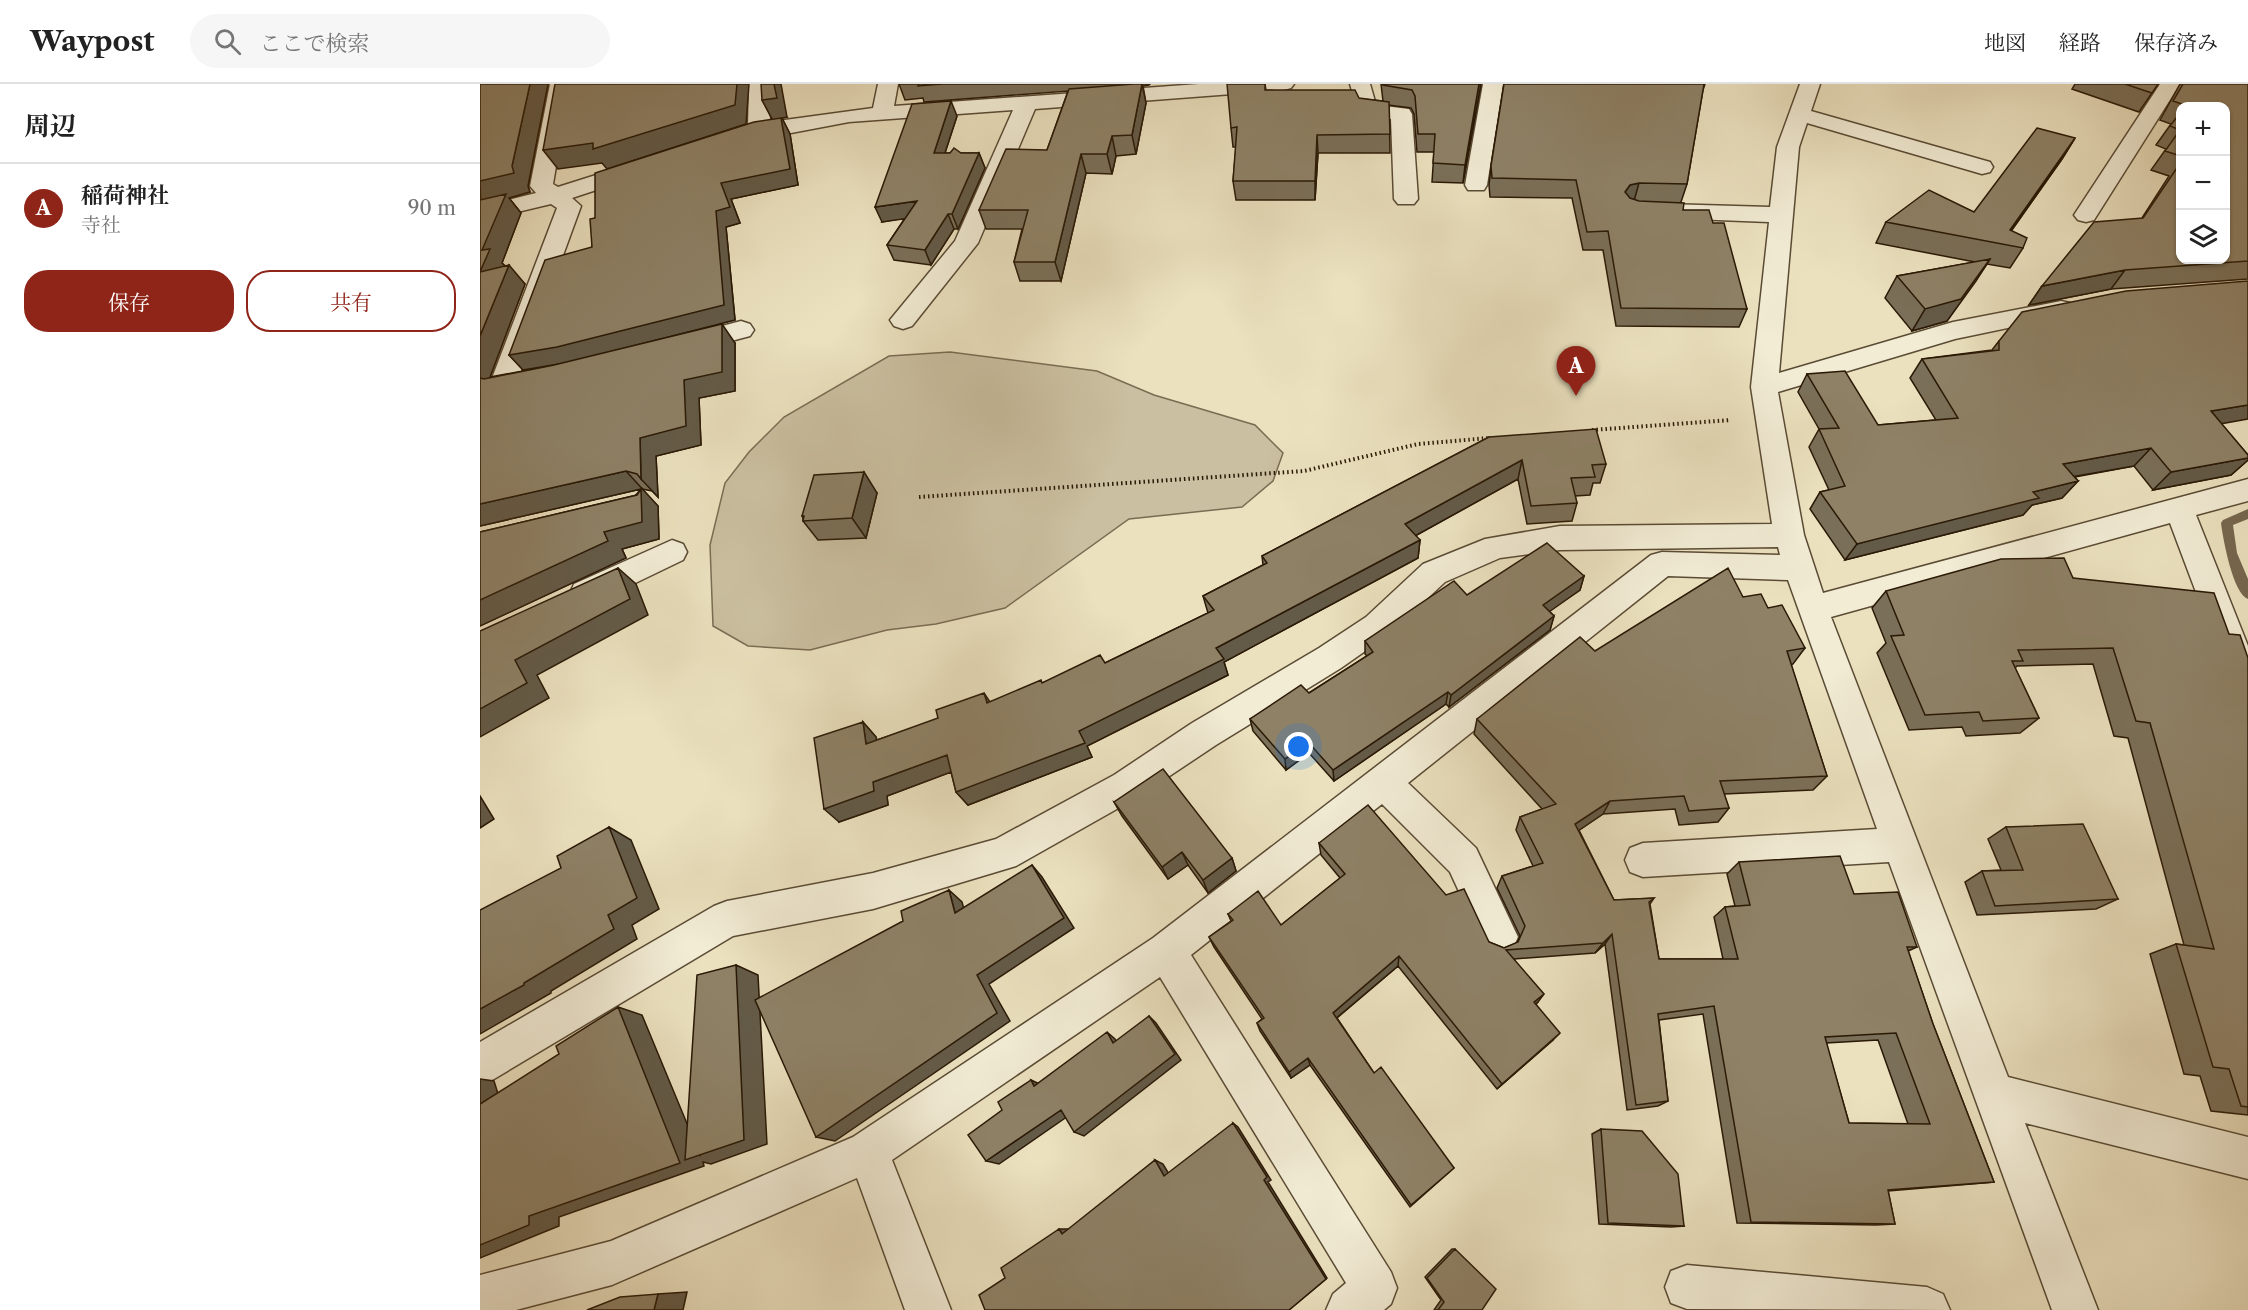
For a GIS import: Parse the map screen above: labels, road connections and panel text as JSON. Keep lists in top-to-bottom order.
{
  "page": {
    "header": "Waypost",
    "search": "ここで検索",
    "nav": ["地図", "経路", "保存済み"],
    "heading": "周辺",
    "map_buttons": ["+", "−"],
    "list": [
      {
        "mark": "A",
        "name": "稲荷神社",
        "note": "寺社",
        "value": "90 m"
      }
    ],
    "buttons": ["保存", "共有"],
    "pins": "A"
  }
}
